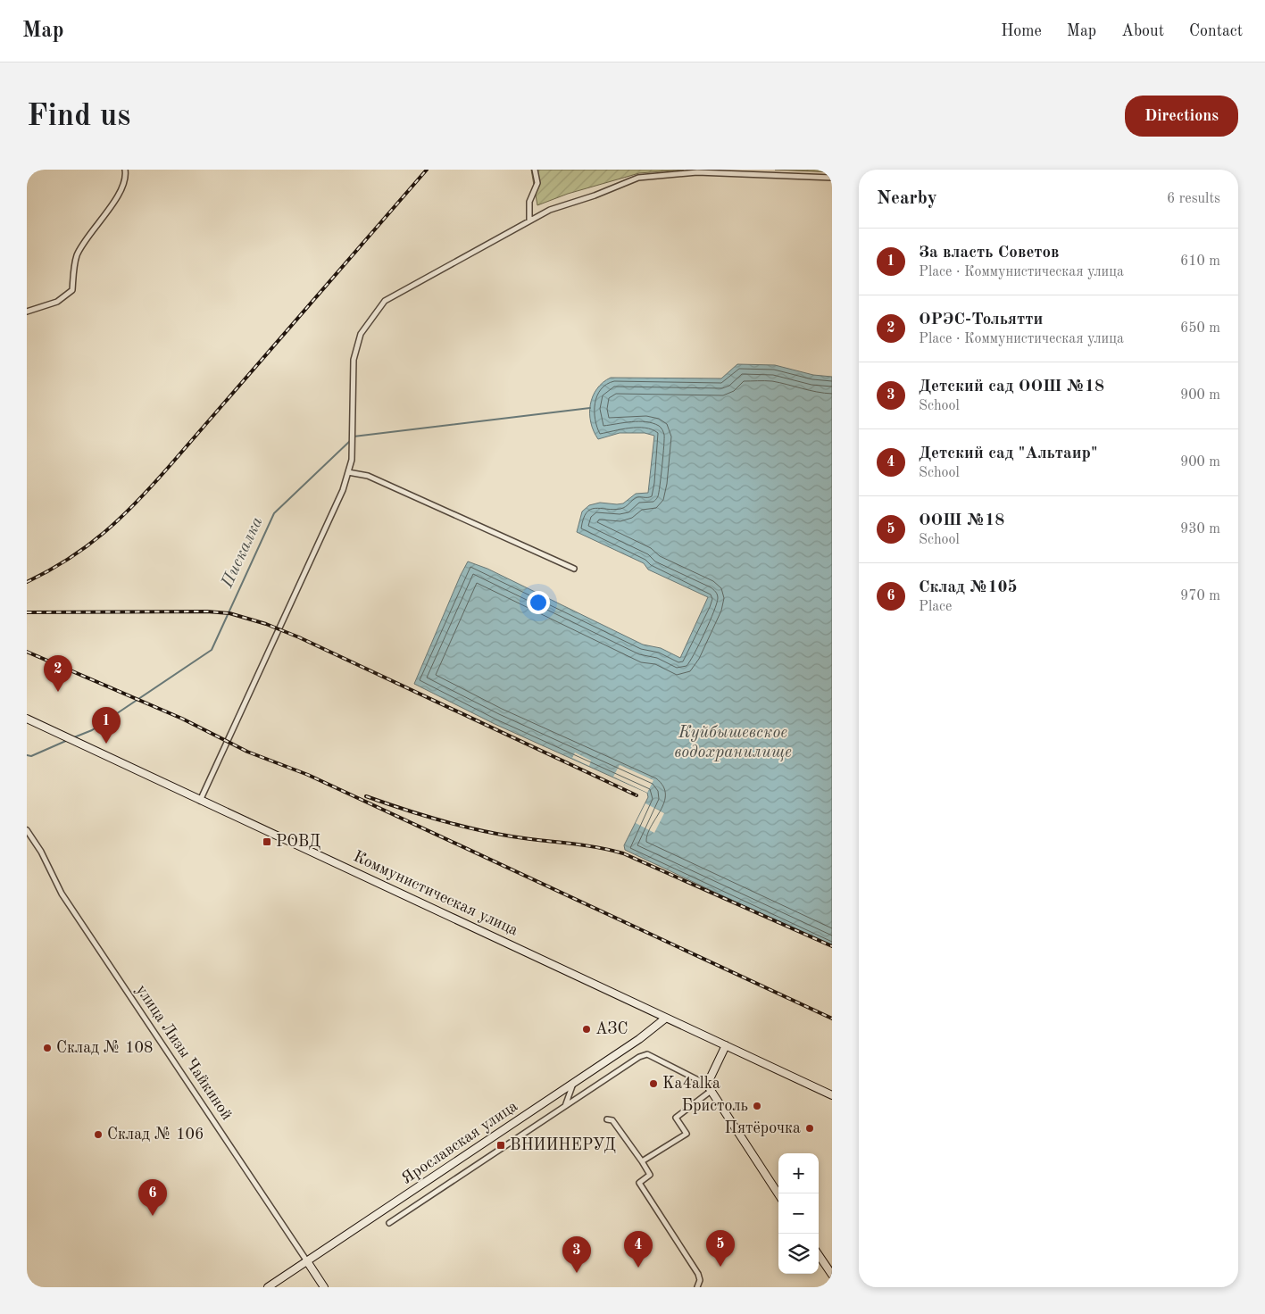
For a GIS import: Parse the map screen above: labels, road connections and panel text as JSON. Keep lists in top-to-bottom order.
{
  "streets": {
    "main road": ["Коммунистическая улица", "улица Лизы Чайкиной", "Ярославская улица"]
  },
  "crossings": [
    ["Коммунистическая улица", "Ярославская улица"],
    ["улица Лизы Чайкиной", "Ярославская улица"]
  ],
  "water": ["Пискалка", "Куйбышевское водохранилище"],
  "places": {
    "transit": ["РОВД", "ВНИИНЕРУД"],
    "other": [
      "АЗС",
      "Склад № 108",
      "Ka4alka",
      "Бристоль",
      "Пятёрочка",
      "Склад № 106"
    ]
  },
  "page": {
    "header": "Map",
    "nav": [
      "Home",
      "Map",
      "About",
      "Contact"
    ],
    "buttons": "Directions",
    "title": "Find us",
    "heading": ["Nearby", "6 results"],
    "list": [
      {
        "mark": "1",
        "name": "За власть Советов",
        "note": "Place · Коммунистическая улица",
        "value": "610 m"
      },
      {
        "mark": "2",
        "name": "ОРЭС-Тольятти",
        "note": "Place · Коммунистическая улица",
        "value": "650 m"
      },
      {
        "mark": "3",
        "name": "Детский сад ООШ №18",
        "note": "School",
        "value": "900 m"
      },
      {
        "mark": "4",
        "name": "Детский сад \"Альтаир\"",
        "note": "School",
        "value": "900 m"
      },
      {
        "mark": "5",
        "name": "ООШ №18",
        "note": "School",
        "value": "930 m"
      },
      {
        "mark": "6",
        "name": "Склад №105",
        "note": "Place",
        "value": "970 m"
      }
    ],
    "pins": [
      "2",
      "1",
      "6",
      "5",
      "4",
      "3"
    ],
    "map_buttons": ["+", "−"]
  }
}
